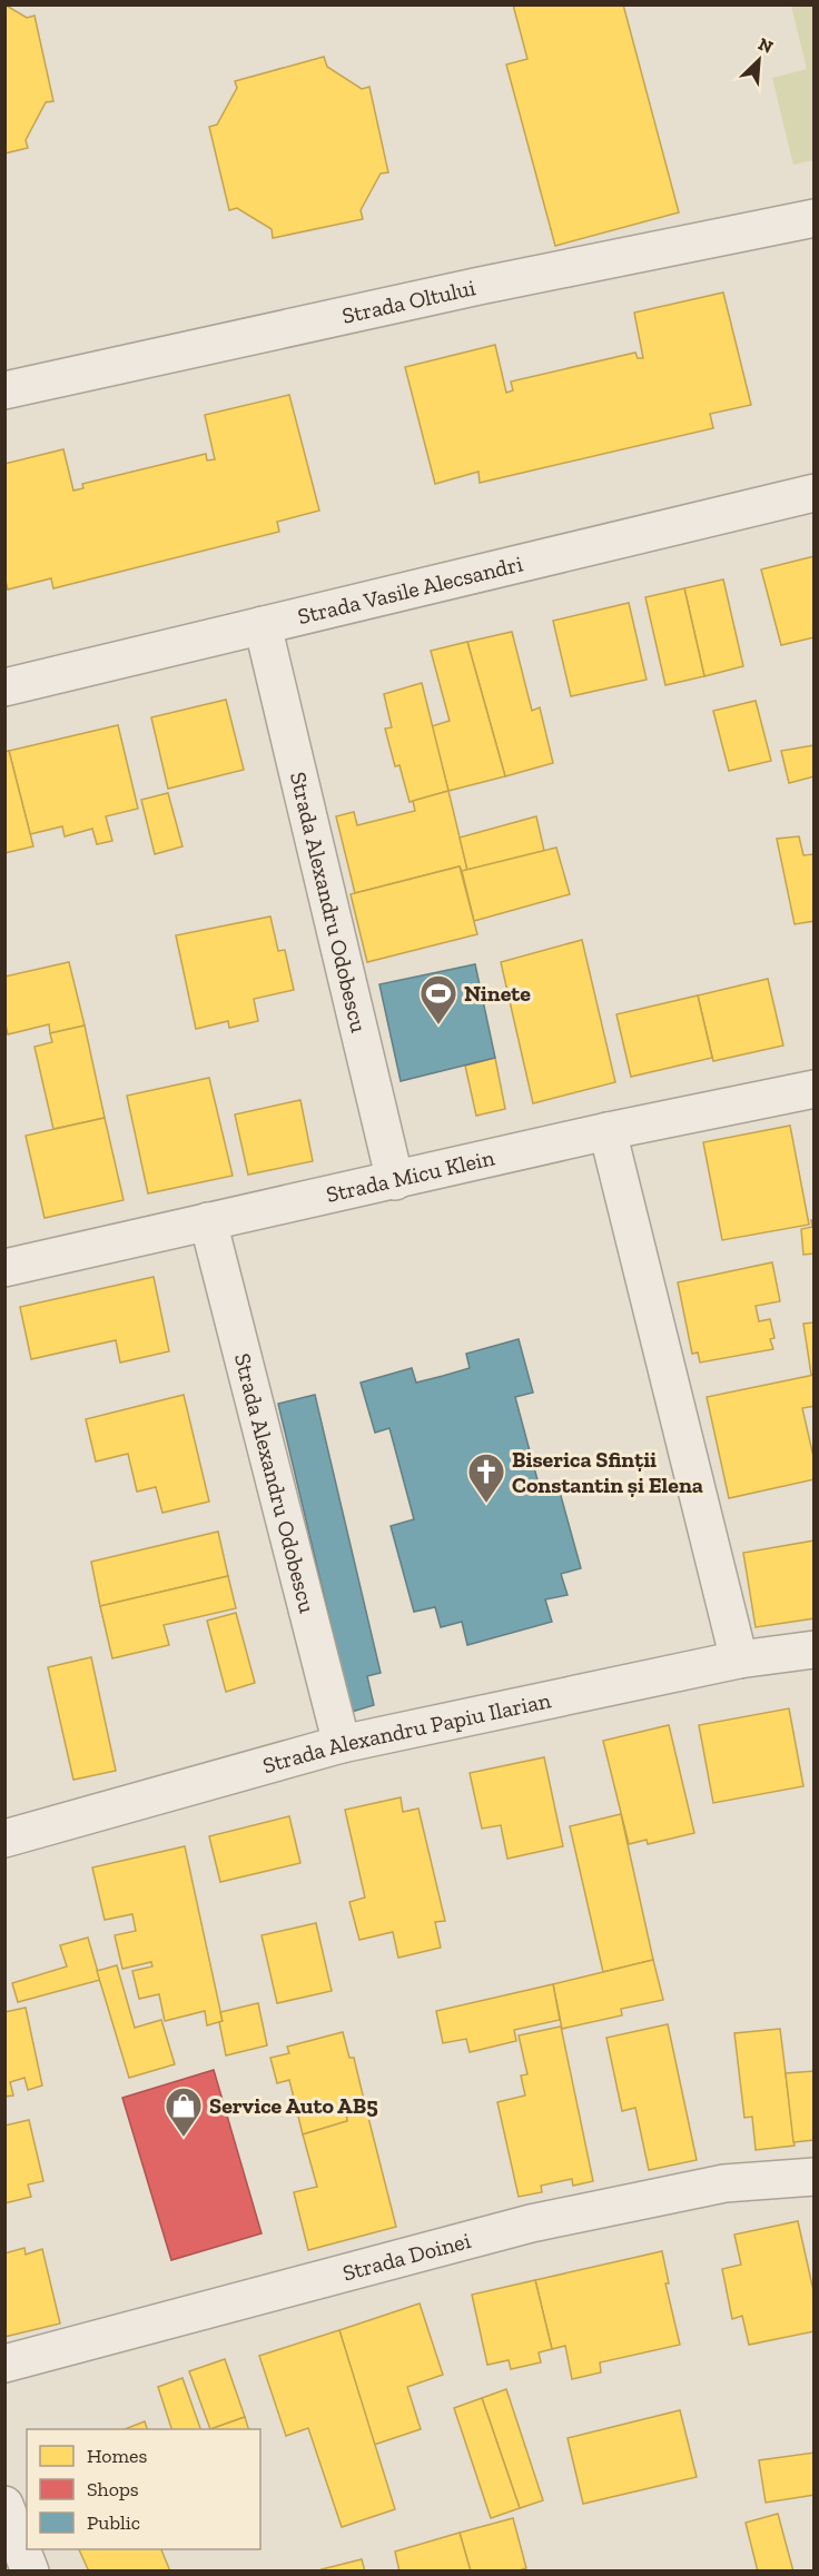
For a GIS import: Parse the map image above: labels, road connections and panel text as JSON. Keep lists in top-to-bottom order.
{
  "streets": {
    "street": [
      "Strada Oltului",
      "Strada Vasile Alecsandri",
      "Strada Alexandru Odobescu",
      "Strada Micu Klein",
      "Strada Alexandru Papiu Ilarian",
      "Strada Doinei"
    ]
  },
  "crossings": [
    ["Strada Vasile Alecsandri", "Strada Alexandru Odobescu"],
    ["Strada Alexandru Odobescu", "Strada Micu Klein"],
    ["Strada Alexandru Odobescu", "Strada Alexandru Papiu Ilarian"]
  ],
  "places": {
    "sports": ["Ninete"],
    "church": ["Biserica Sfinții Constantin și Elena"],
    "shop": ["Service Auto AB5"]
  },
  "legend": ["Homes", "Shops", "Public"],
  "north": "top right"
}
